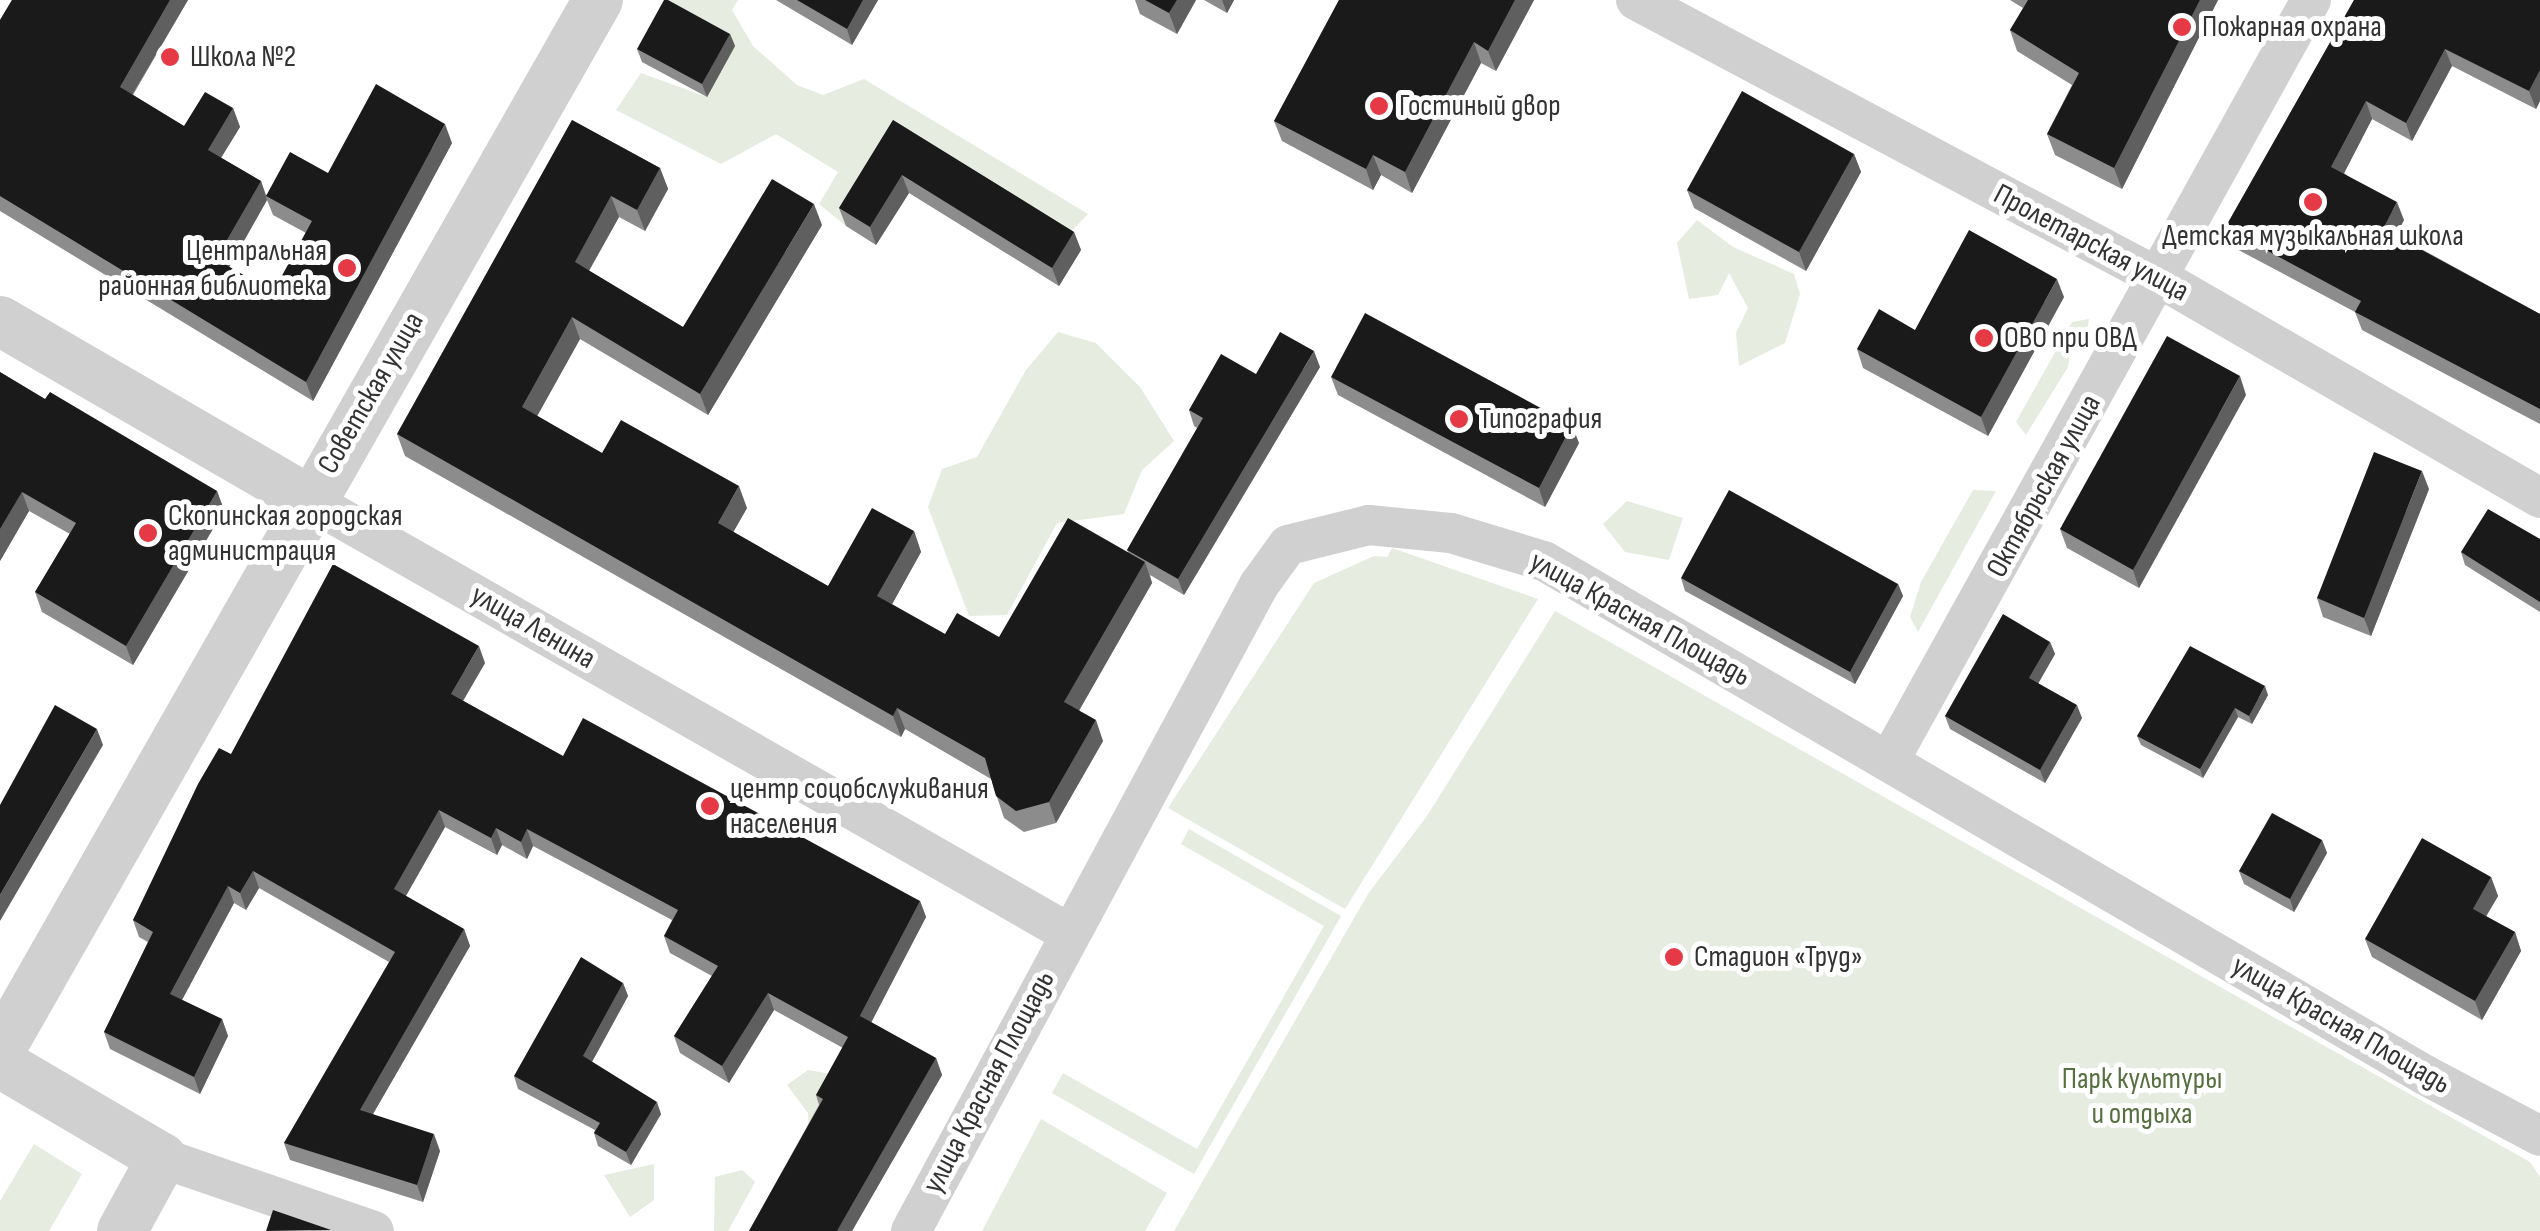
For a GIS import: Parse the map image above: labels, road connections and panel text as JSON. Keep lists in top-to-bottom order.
{
  "streets": {
    "street": [
      "Пролетарская улица",
      "Советская улица",
      "Октябрьская улица",
      "улица Красная Площадь",
      "улица Ленина"
    ]
  },
  "crossings": [
    ["Пролетарская улица", "Октябрьская улица"],
    ["Советская улица", "улица Ленина"],
    ["Октябрьская улица", "улица Красная Площадь"],
    ["улица Красная Площадь", "улица Ленина"]
  ],
  "parks": ["Парк культуры и отдыха"],
  "places": [
    "Пожарная охрана",
    "Школа №2",
    "Гостиный двор",
    "Детская музыкальная школа",
    "Центральная районная библиотека",
    "ОВО при ОВД",
    "Типография",
    "Скопинская городская администрация",
    "центр соцобслуживания населения",
    "Стадион «Труд»"
  ]
}
